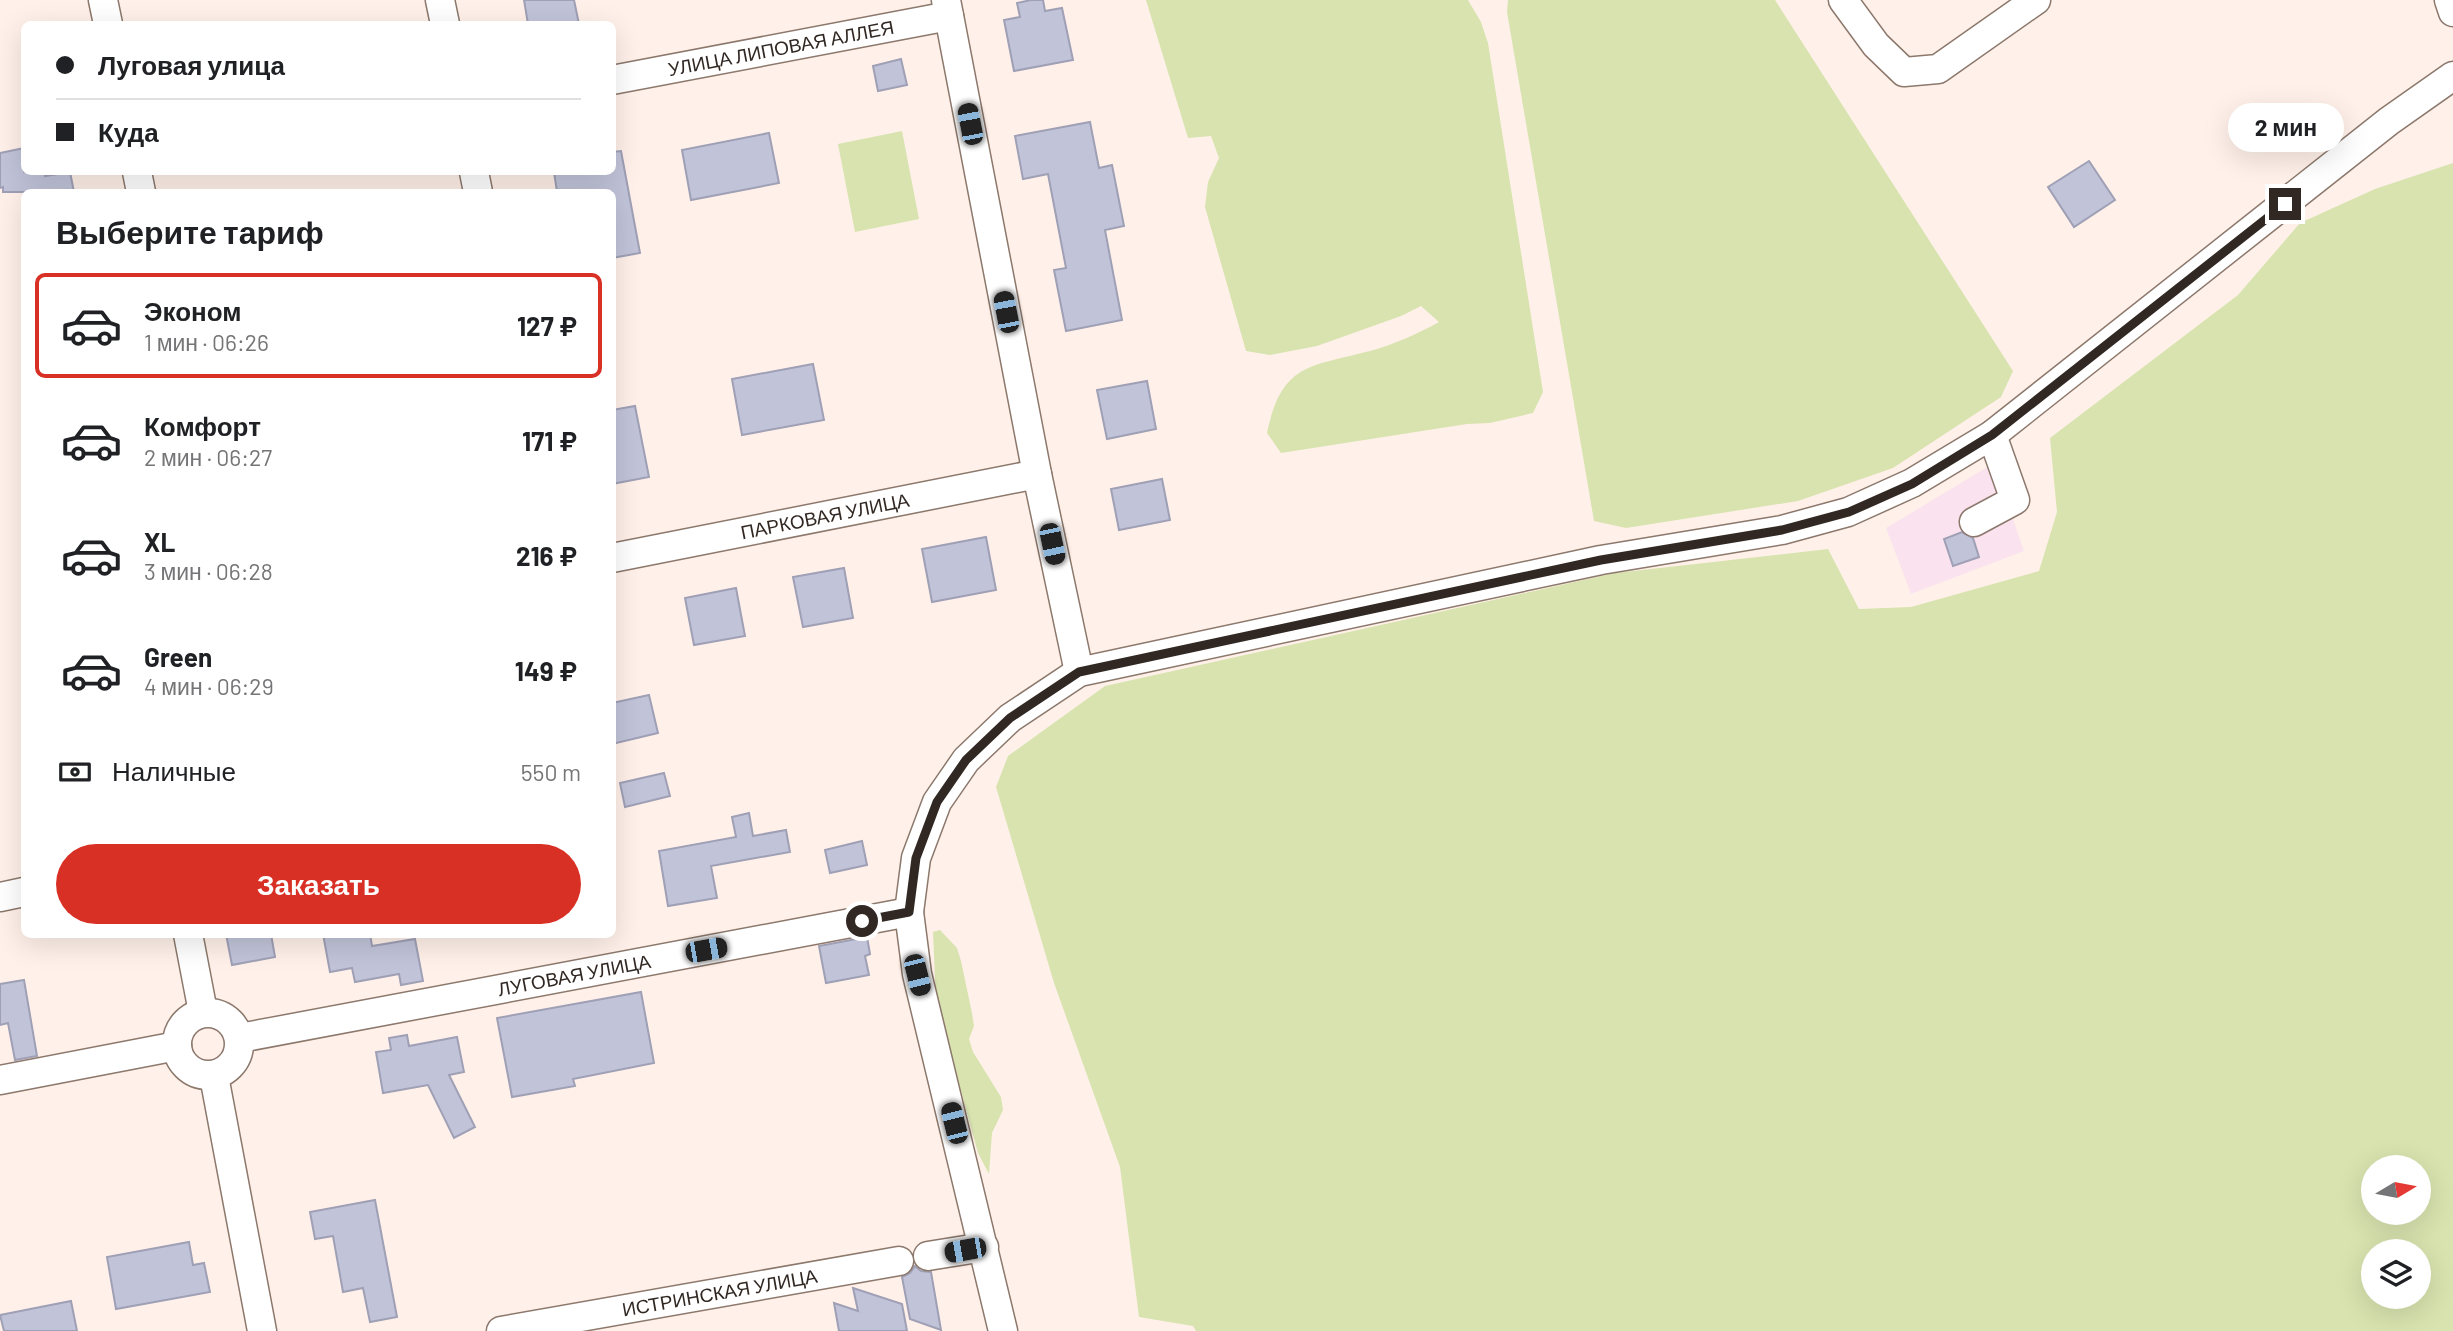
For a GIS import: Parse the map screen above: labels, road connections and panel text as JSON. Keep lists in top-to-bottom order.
{
  "streets": {
    "street": [
      "УЛИЦА ЛИПОВАЯ АЛЛЕЯ",
      "ПАРКОВАЯ УЛИЦА",
      "ЛУГОВАЯ УЛИЦА",
      "ИСТРИНСКАЯ УЛИЦА"
    ]
  },
  "north": "right",
  "page": {
    "banner": ["Луговая улица", "Куда"],
    "bubble": "2 мин",
    "heading": "Выберите тариф",
    "list": [
      {
        "name": "Эконом",
        "note": "1 мин · 06:26",
        "value": "127 ₽"
      },
      {
        "name": "Комфорт",
        "note": "2 мин · 06:27",
        "value": "171 ₽"
      },
      {
        "name": "XL",
        "note": "3 мин · 06:28",
        "value": "216 ₽"
      },
      {
        "name": "Green",
        "note": "4 мин · 06:29",
        "value": "149 ₽"
      }
    ],
    "pay": ["Наличные", "550 m"],
    "buttons": "Заказать"
  }
}
